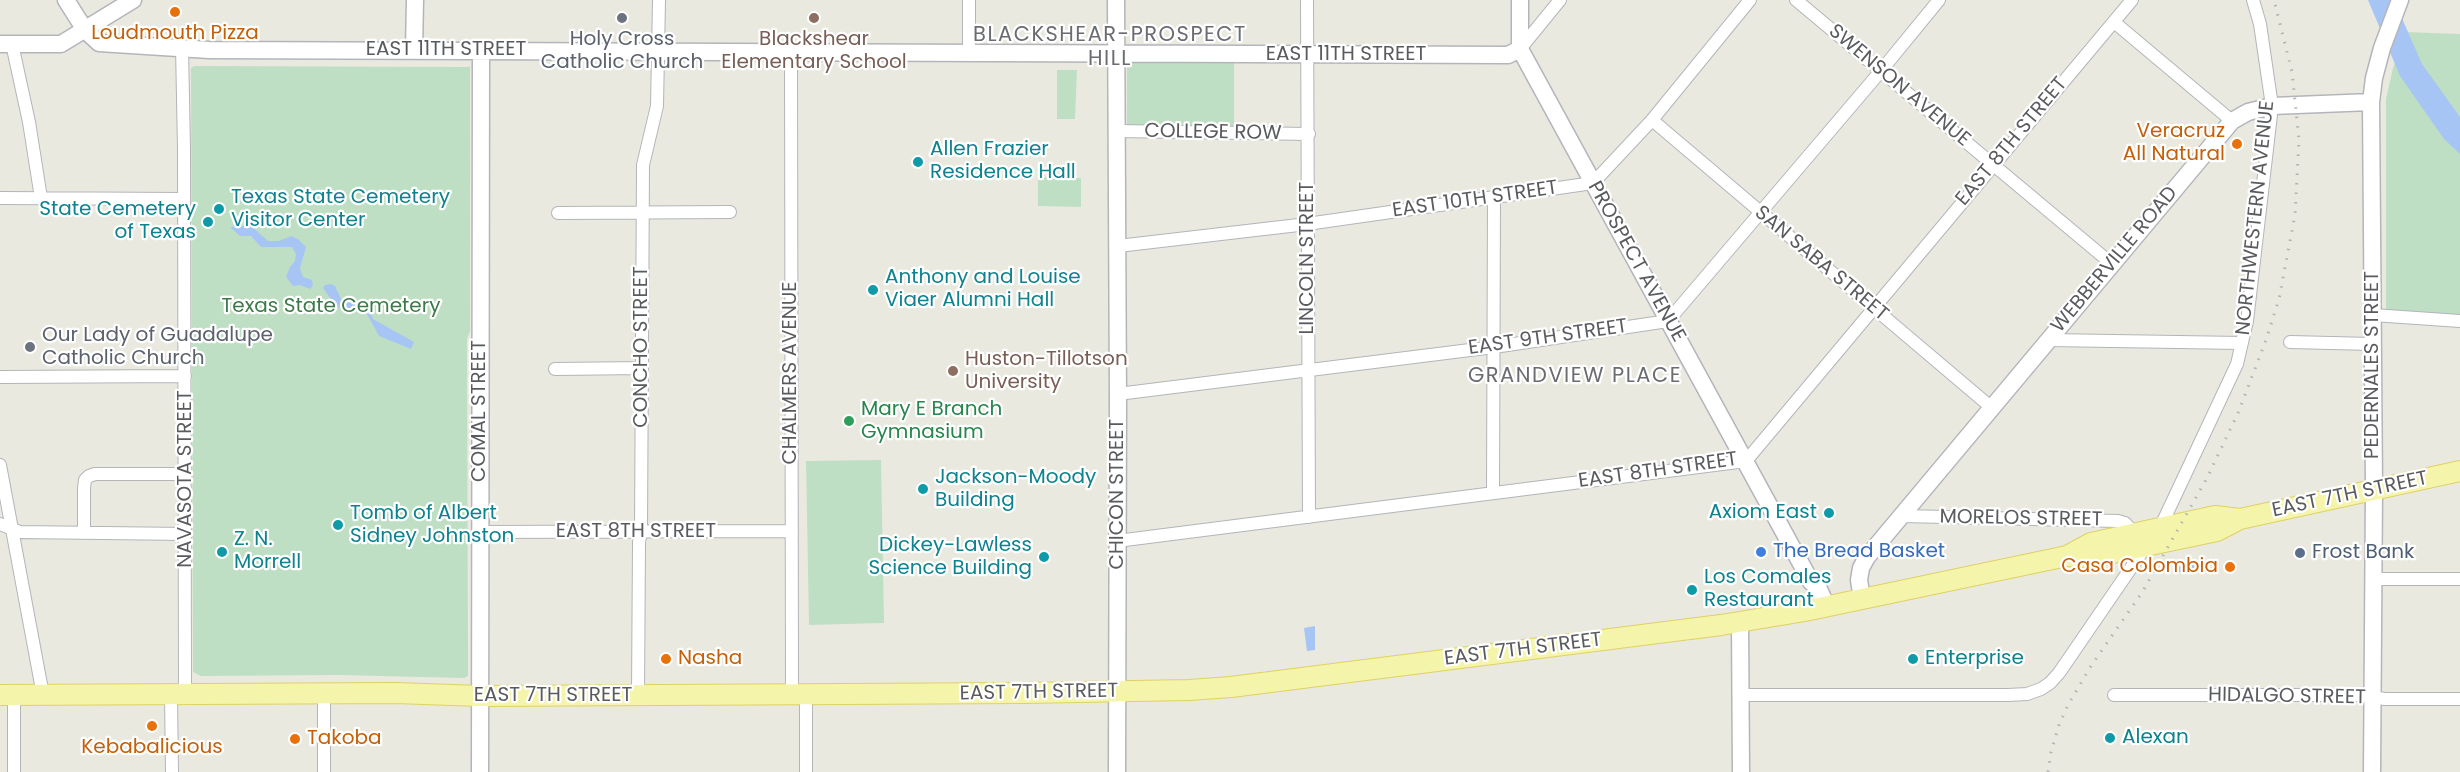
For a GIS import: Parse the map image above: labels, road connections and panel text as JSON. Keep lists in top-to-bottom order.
{
  "streets": {
    "main road": ["EAST 7TH STREET"],
    "street": [
      "EAST 11TH STREET",
      "SWENSON AVENUE",
      "COLLEGE ROW",
      "EAST 8TH STREET",
      "EAST 10TH STREET",
      "NORTHWESTERN AVENUE",
      "LINCOLN STREET",
      "WEBBERVILLE ROAD",
      "PROSPECT AVENUE",
      "SAN SABA STREET",
      "EAST 9TH STREET",
      "CONCHO STREET",
      "PEDERNALES STREET",
      "CHALMERS AVENUE",
      "COMAL STREET",
      "NAVASOTA STREET",
      "CHICON STREET",
      "MORELOS STREET",
      "HIDALGO STREET"
    ]
  },
  "crossings": [
    ["EAST 11TH STREET", "LINCOLN STREET"],
    ["EAST 11TH STREET", "PROSPECT AVENUE"],
    ["EAST 11TH STREET", "CONCHO STREET"],
    ["EAST 11TH STREET", "CHALMERS AVENUE"],
    ["EAST 11TH STREET", "COMAL STREET"],
    ["EAST 11TH STREET", "NAVASOTA STREET"],
    ["EAST 11TH STREET", "CHICON STREET"],
    ["SWENSON AVENUE", "EAST 8TH STREET"],
    ["SWENSON AVENUE", "WEBBERVILLE ROAD"],
    ["COLLEGE ROW", "LINCOLN STREET"],
    ["COLLEGE ROW", "CHICON STREET"],
    ["EAST 8TH STREET", "LINCOLN STREET"],
    ["EAST 8TH STREET", "PROSPECT AVENUE"],
    ["EAST 8TH STREET", "SAN SABA STREET"],
    ["EAST 8TH STREET", "CONCHO STREET"],
    ["EAST 8TH STREET", "CHALMERS AVENUE"],
    ["EAST 8TH STREET", "COMAL STREET"],
    ["EAST 8TH STREET", "CHICON STREET"],
    ["EAST 10TH STREET", "LINCOLN STREET"],
    ["EAST 10TH STREET", "PROSPECT AVENUE"],
    ["EAST 10TH STREET", "CHICON STREET"],
    ["NORTHWESTERN AVENUE", "WEBBERVILLE ROAD"],
    ["NORTHWESTERN AVENUE", "EAST 7TH STREET"],
    ["LINCOLN STREET", "EAST 9TH STREET"],
    ["WEBBERVILLE ROAD", "SAN SABA STREET"],
    ["WEBBERVILLE ROAD", "PEDERNALES STREET"],
    ["WEBBERVILLE ROAD", "EAST 7TH STREET"],
    ["WEBBERVILLE ROAD", "MORELOS STREET"],
    ["PROSPECT AVENUE", "EAST 9TH STREET"],
    ["PROSPECT AVENUE", "EAST 7TH STREET"],
    ["EAST 9TH STREET", "CHICON STREET"],
    ["CONCHO STREET", "EAST 7TH STREET"],
    ["PEDERNALES STREET", "EAST 7TH STREET"],
    ["PEDERNALES STREET", "HIDALGO STREET"],
    ["CHALMERS AVENUE", "EAST 7TH STREET"],
    ["COMAL STREET", "EAST 7TH STREET"],
    ["NAVASOTA STREET", "EAST 7TH STREET"],
    ["CHICON STREET", "EAST 7TH STREET"],
    ["EAST 7TH STREET", "MORELOS STREET"]
  ],
  "districts": ["BLACKSHEAR-PROSPECT HILL", "GRANDVIEW PLACE"],
  "parks": ["Texas State Cemetery"],
  "places": [
    "Loudmouth Pizza",
    "Holy Cross Catholic Church",
    "Blackshear Elementary School",
    "Veracruz All Natural",
    "Allen Frazier Residence Hall",
    "Texas State Cemetery Visitor Center",
    "State Cemetery of Texas",
    "Anthony and Louise Viaer Alumni Hall",
    "Our Lady of Guadalupe Catholic Church",
    "Huston-Tillotson University",
    "Mary E Branch Gymnasium",
    "Jackson-Moody Building",
    "Axiom East",
    "Tomb of Albert Sidney Johnston",
    "Z. N. Morrell",
    "The Bread Basket",
    "Frost Bank",
    "Dickey-Lawless Science Building",
    "Casa Colombia",
    "Los Comales Restaurant",
    "Nasha",
    "Enterprise",
    "Kebabalicious",
    "Alexan",
    "Takoba"
  ]
}
